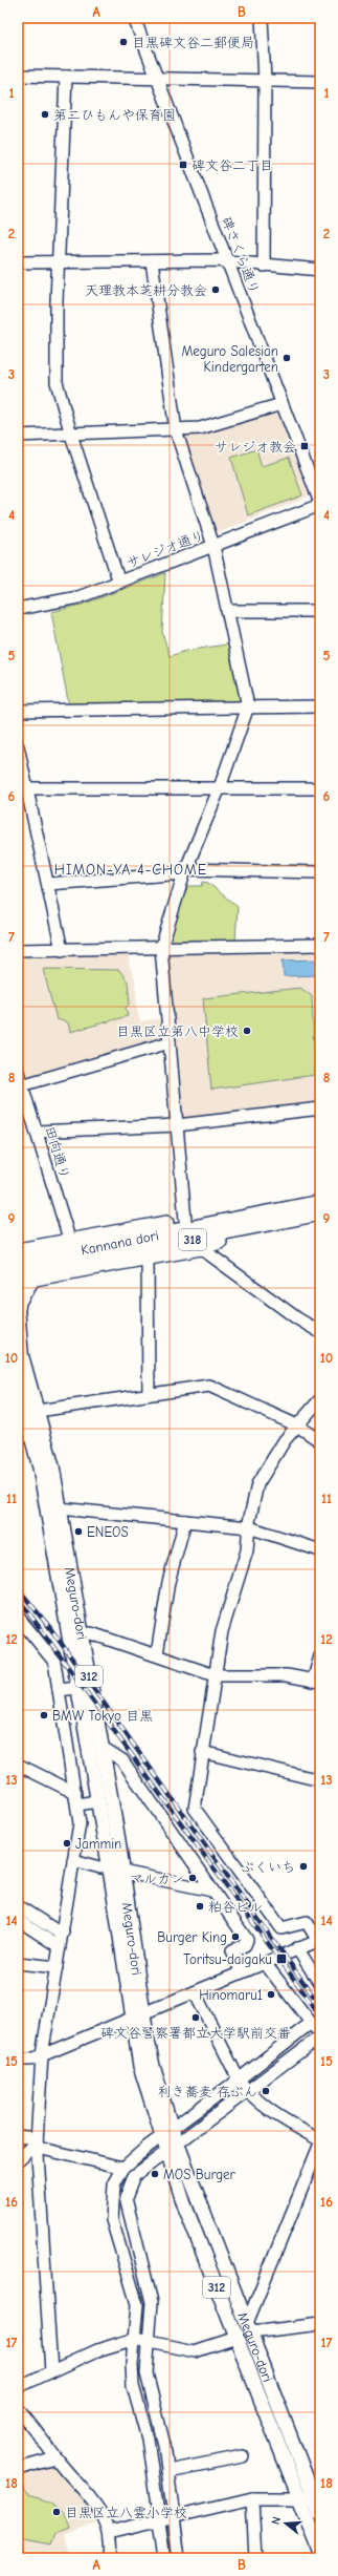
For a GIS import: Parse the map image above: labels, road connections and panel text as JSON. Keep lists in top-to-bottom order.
{
  "streets": {
    "main road": [
      "318",
      "Kannana dori",
      "Meguro-dori",
      "312"
    ],
    "street": ["碑さくら通り", "サレジオ通り", "田向通り"]
  },
  "crossings": [
    ["碑さくら通り", "サレジオ通り"]
  ],
  "districts": ["HIMON-YA 4-CHOME"],
  "places": {
    "other": [
      "目黒碑文谷二郵便局",
      "第二ひもんや保育園",
      "天理教本芝耕分教会",
      "Meguro Salesian Kindergarten",
      "目黒区立第八中学校",
      "ENEOS",
      "BMW Tokyo 目黒",
      "Jammin",
      "ぷくいち",
      "マルカン",
      "粕谷ビル",
      "Burger King",
      "Hinomaru1",
      "碑文谷警察署都立大学駅前交番",
      "利き蕎麦 存ぶん",
      "MOS Burger",
      "目黒区立八雲小学校"
    ],
    "transit": ["碑文谷二丁目", "サレジオ教会", "Toritsu-daigaku"]
  },
  "north": "left",
  "grid": {
    "columns": ["A", "B"],
    "rows": [
      "1",
      "2",
      "3",
      "4",
      "5",
      "6",
      "7",
      "8",
      "9",
      "10",
      "11",
      "12",
      "13",
      "14",
      "15",
      "16",
      "17",
      "18"
    ]
  }
}
